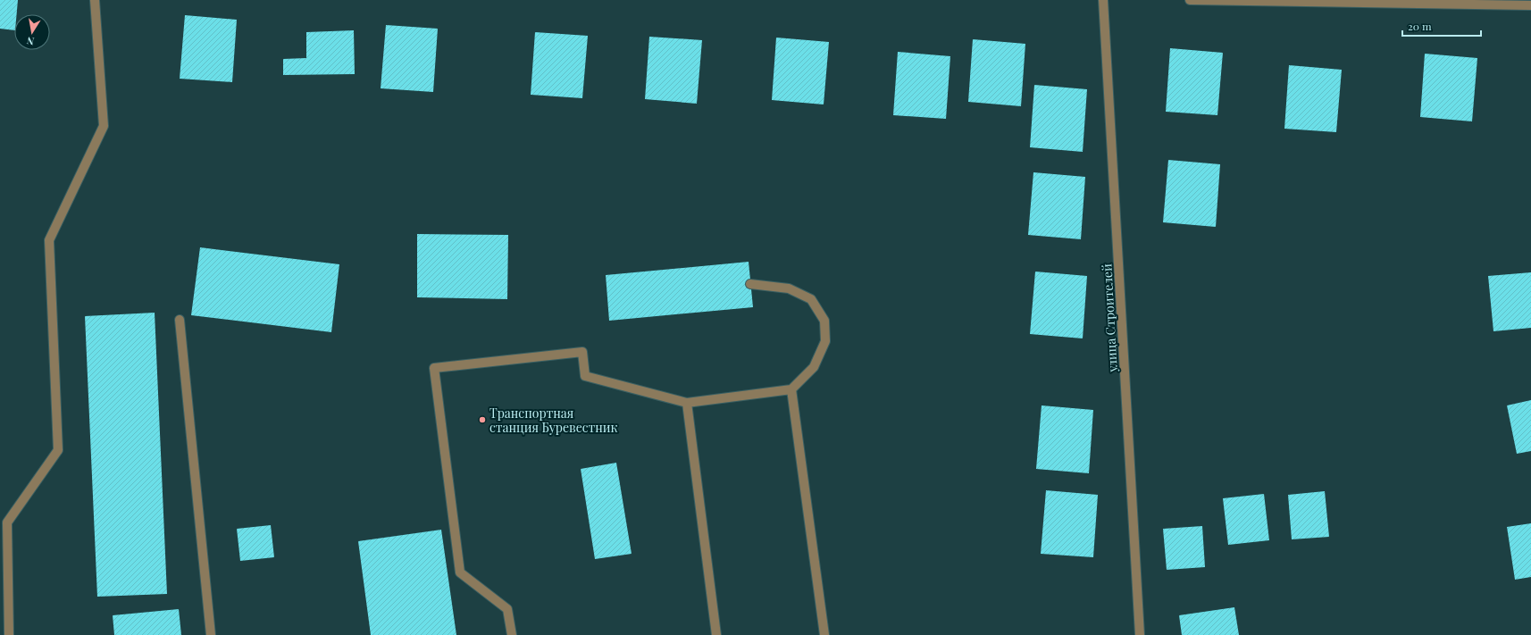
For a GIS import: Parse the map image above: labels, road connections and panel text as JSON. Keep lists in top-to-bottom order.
{
  "streets": {
    "street": ["улица Строителей"]
  },
  "places": ["Транспортная станция Буревестник"],
  "scale_bar": "20 m",
  "north": "bottom"
}
